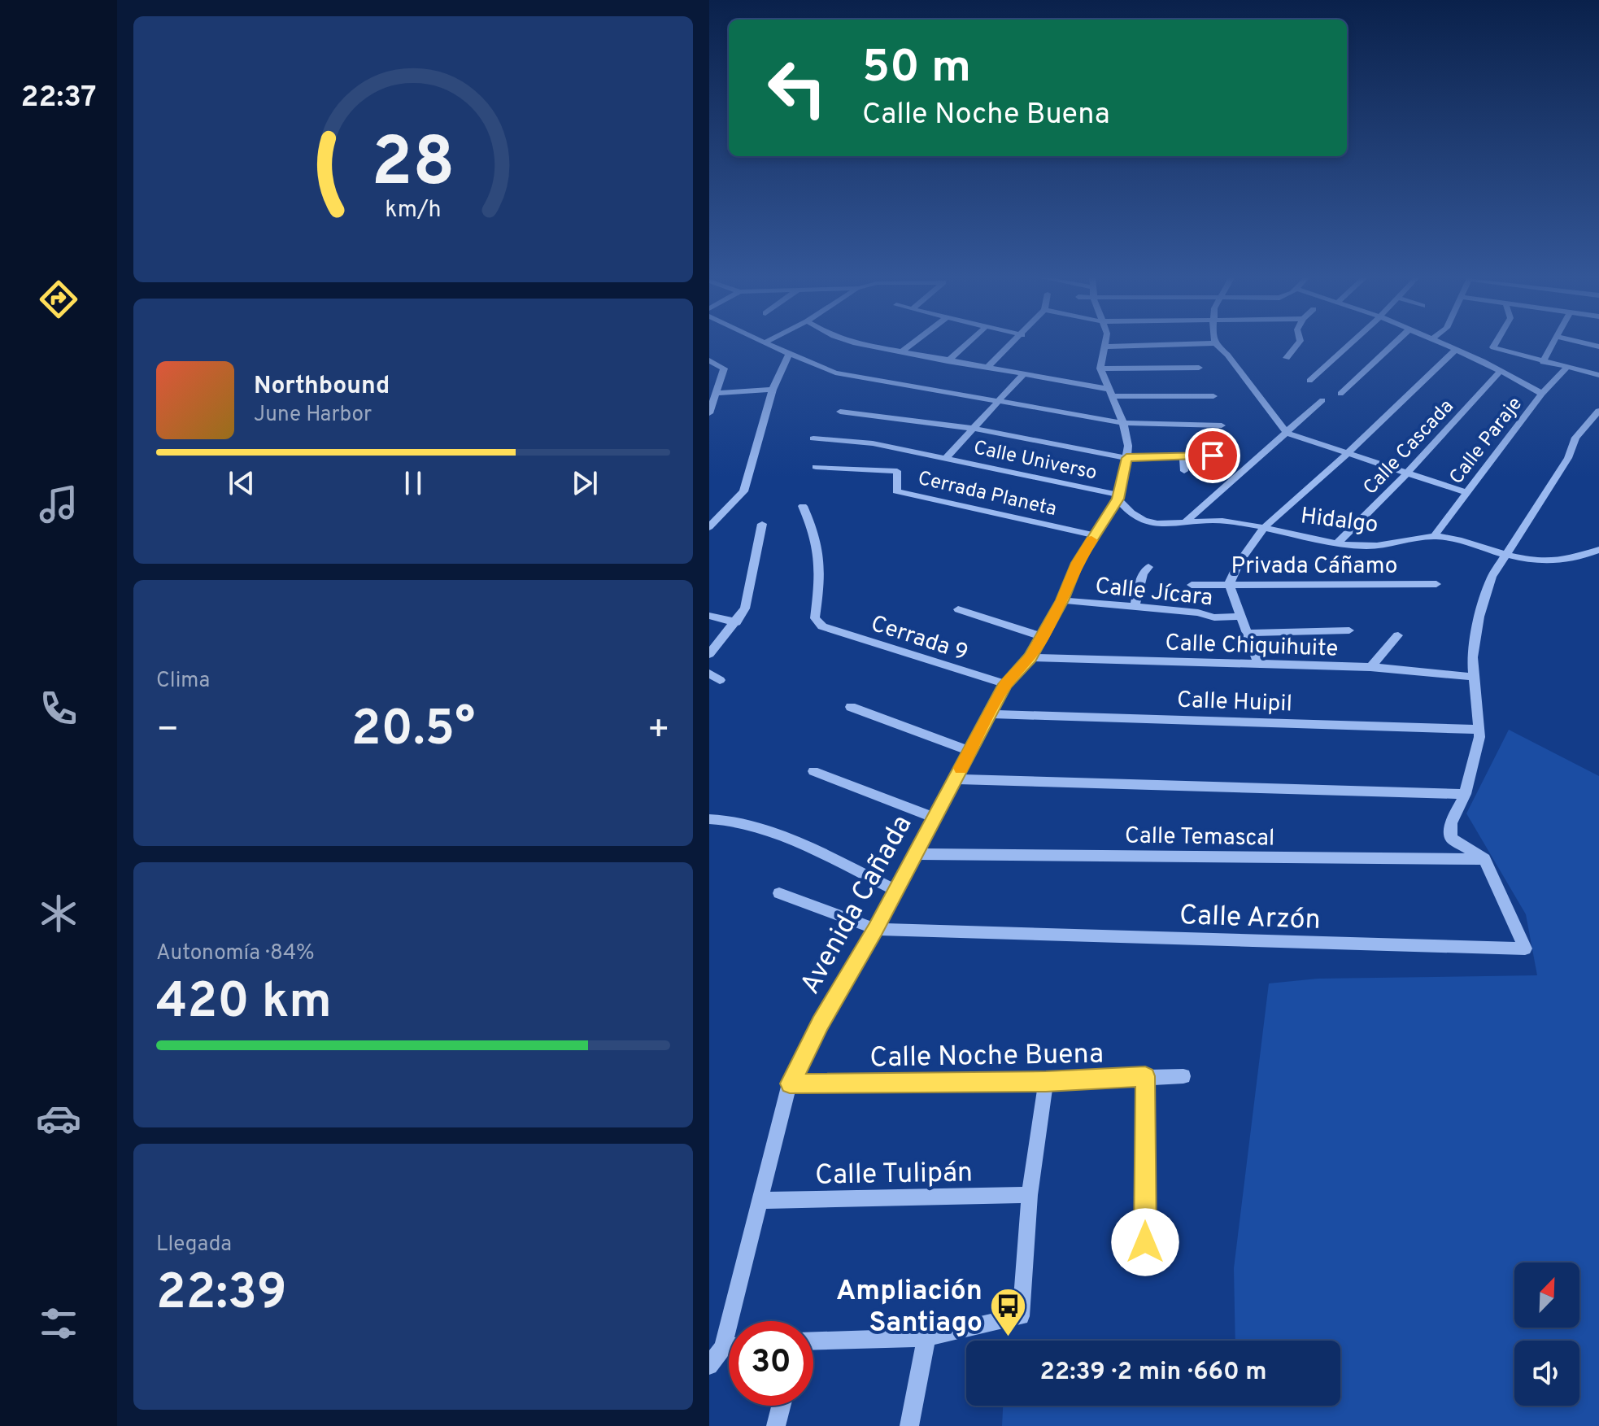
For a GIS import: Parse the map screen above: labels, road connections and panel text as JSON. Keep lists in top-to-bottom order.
{
  "streets": {
    "street": [
      "Calle Paraje",
      "Calle Cascada",
      "Calle Universo",
      "Cerrada Planeta",
      "Hidalgo",
      "Privada Cáñamo",
      "Calle Jícara",
      "Cerrada 9",
      "Calle Chiquihuite",
      "Calle Huipil",
      "Calle Temascal",
      "Avenida Cañada",
      "Calle Arzón",
      "Calle Noche Buena",
      "Calle Tulipán"
    ]
  },
  "crossings": [
    ["Calle Paraje", "Hidalgo"],
    ["Calle Cascada", "Hidalgo"],
    ["Calle Universo", "Hidalgo"],
    ["Calle Universo", "Avenida Cañada"],
    ["Cerrada Planeta", "Avenida Cañada"],
    ["Hidalgo", "Avenida Cañada"],
    ["Calle Jícara", "Avenida Cañada"],
    ["Cerrada 9", "Avenida Cañada"],
    ["Calle Chiquihuite", "Avenida Cañada"],
    ["Calle Huipil", "Avenida Cañada"],
    ["Calle Temascal", "Avenida Cañada"],
    ["Calle Temascal", "Calle Arzón"],
    ["Avenida Cañada", "Calle Arzón"],
    ["Avenida Cañada", "Calle Noche Buena"],
    ["Avenida Cañada", "Calle Tulipán"]
  ],
  "places": {
    "bus stop": ["Ampliación Santiago"]
  },
  "north": "top right",
  "page": {
    "tabs": "22:37",
    "turn": ["50 m", "Calle Noche Buena"],
    "song": ["Northbound", "June Harbor"],
    "tile": [
      "Clima",
      ["Autonomía · 84%", "420 km"],
      ["Llegada", "22:39"]
    ],
    "heat": ["−", "20.5°", "+"],
    "limit": "30",
    "trip": "22:39 · 2 min · 660 m",
    "gauge": ["28", "km/h"]
  }
}
